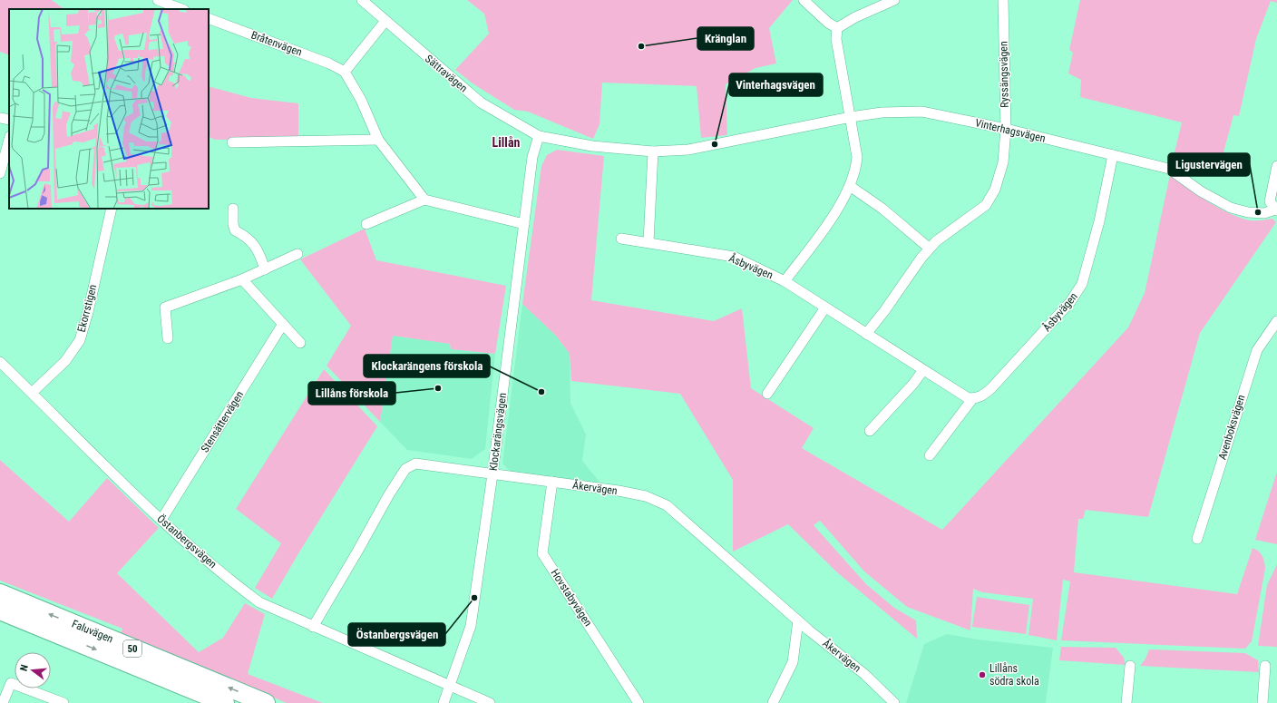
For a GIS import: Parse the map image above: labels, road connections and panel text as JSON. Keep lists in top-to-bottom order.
{
  "streets": {
    "highway": ["Faluvägen", "50"],
    "street": [
      "Bråtenvägen",
      "Sättravägen",
      "Ryssängsvägen",
      "Vinterhagsvägen",
      "Åsbyvägen",
      "Ekorrstigen",
      "Stensättervägen",
      "Avenboksvägen",
      "Klockarängsvägen",
      "Åkervägen",
      "Östanbergsvägen",
      "Hovstabyvägen"
    ]
  },
  "crossings": [
    ["Sättravägen", "Vinterhagsvägen"],
    ["Sättravägen", "Klockarängsvägen"],
    ["Ryssängsvägen", "Vinterhagsvägen"],
    ["Ryssängsvägen", "Åsbyvägen"],
    ["Vinterhagsvägen", "Åsbyvägen"],
    ["Vinterhagsvägen", "Klockarängsvägen"],
    ["Ekorrstigen", "Östanbergsvägen"],
    ["Stensättervägen", "Östanbergsvägen"],
    ["Klockarängsvägen", "Åkervägen"],
    ["Klockarängsvägen", "Östanbergsvägen"],
    ["Åkervägen", "Östanbergsvägen"],
    ["Åkervägen", "Hovstabyvägen"]
  ],
  "districts": ["Lillån"],
  "places": [
    "Kränglan",
    "Vinterhagsvägen",
    "Ligustervägen",
    "Lillåns förskola",
    "Klockarängens förskola",
    "Östanbergsvägen",
    "Lillåns södra skola"
  ],
  "north": "left"
}
